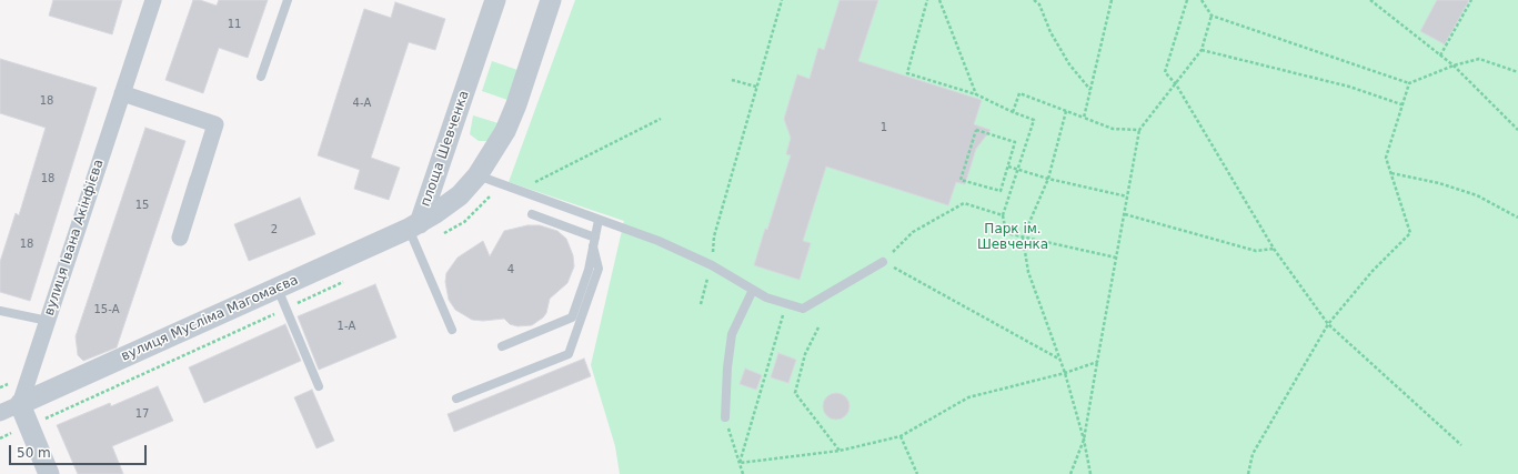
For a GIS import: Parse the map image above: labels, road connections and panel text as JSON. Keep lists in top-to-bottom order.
{
  "streets": {
    "street": ["площа Шевченка", "вулиця Івана Акінфієва", "вулиця Мусліма Магомаєва"]
  },
  "crossings": [
    ["площа Шевченка", "вулиця Мусліма Магомаєва"],
    ["вулиця Івана Акінфієва", "вулиця Мусліма Магомаєва"]
  ],
  "parks": ["Парк iм. Шевченка"],
  "house_numbers": [
    "11",
    "18",
    "4-А",
    "1",
    "18",
    "15",
    "2",
    "18",
    "4",
    "15-А",
    "1-А",
    "17"
  ],
  "scale_bar": "50 m"
}
